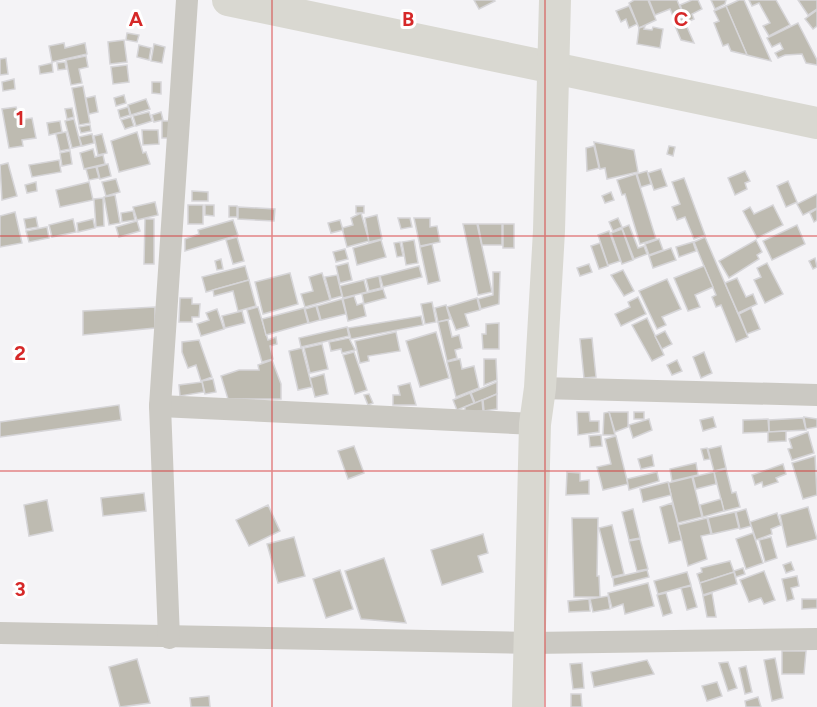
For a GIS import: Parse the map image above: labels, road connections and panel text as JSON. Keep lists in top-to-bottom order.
{
  "grid": {
    "columns": ["A", "B", "C"],
    "rows": ["1", "2", "3"]
  }
}
